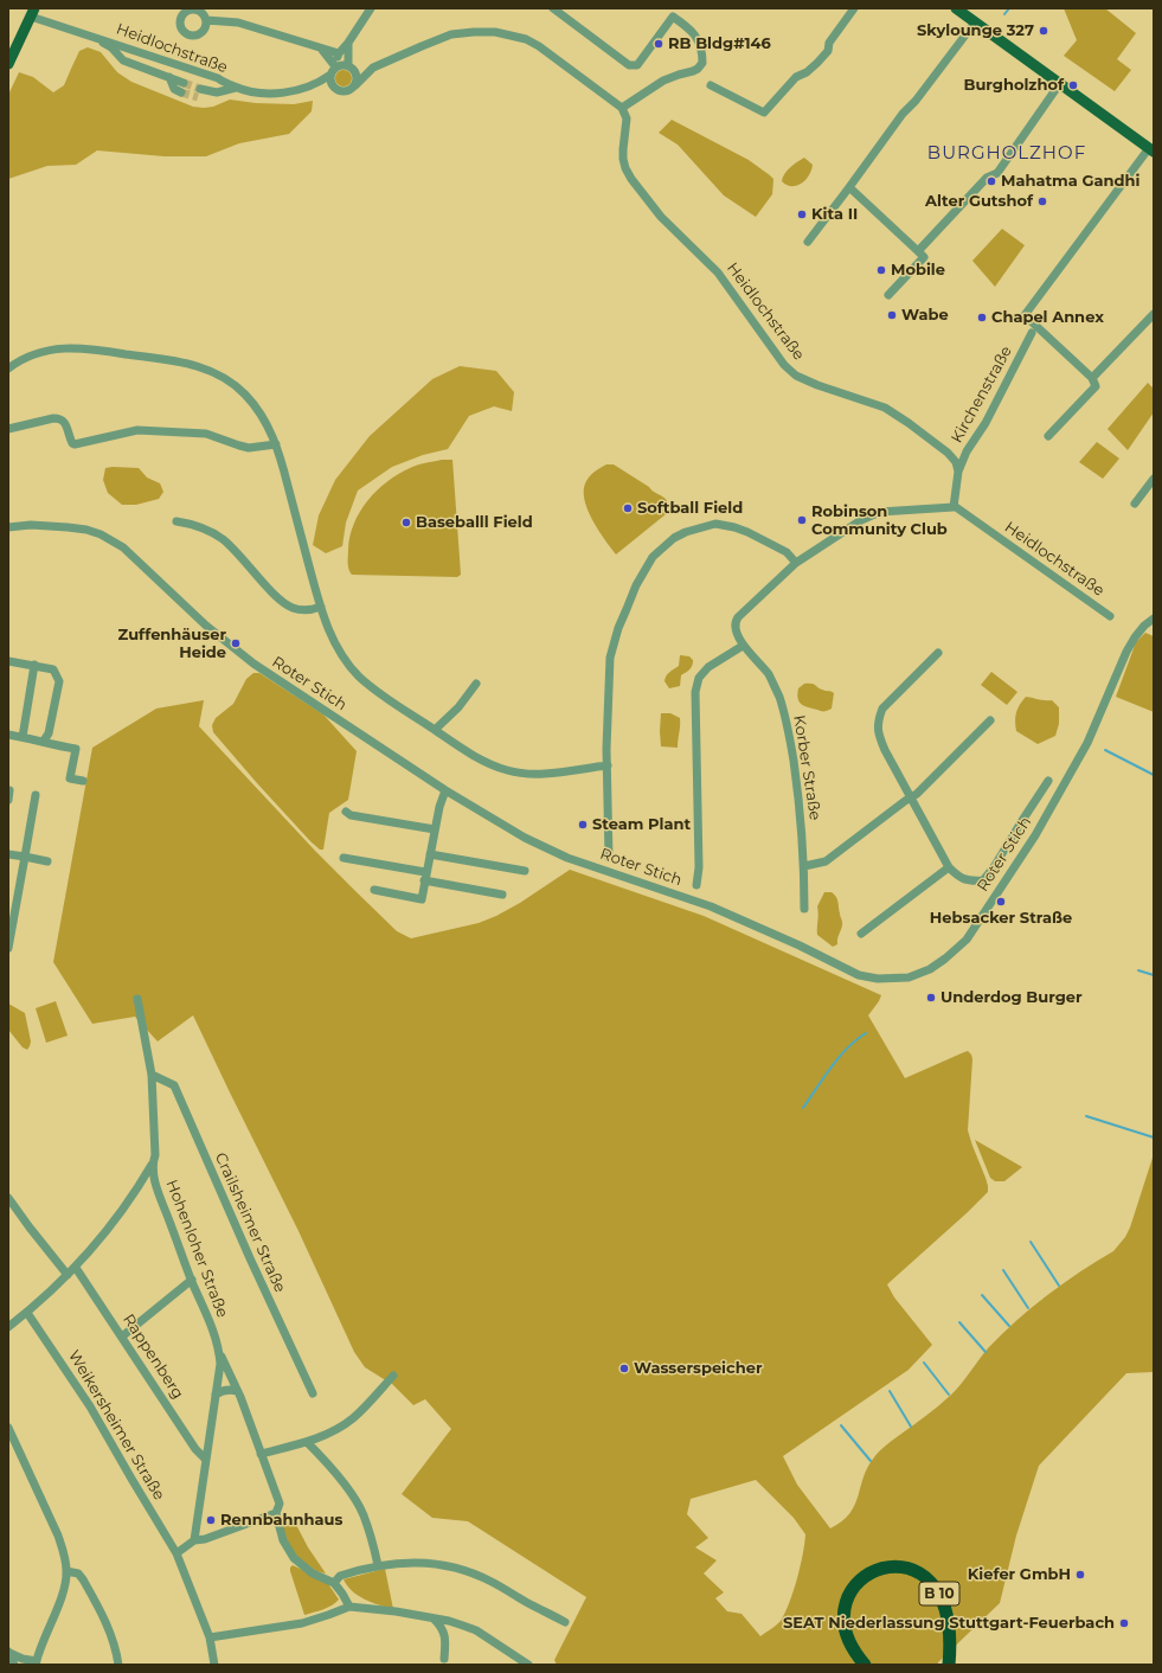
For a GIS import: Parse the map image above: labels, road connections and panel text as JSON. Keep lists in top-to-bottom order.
{
  "streets": {
    "highway": ["B 10"],
    "street": [
      "Heidlochstraße",
      "Kirchenstraße",
      "Roter Stich",
      "Korber Straße",
      "Crailsheimer Straße",
      "Hohenloher Straße",
      "Rappenberg",
      "Weikersheimer Straße"
    ]
  },
  "crossings": [
    ["Heidlochstraße", "Kirchenstraße"],
    ["Heidlochstraße", "Korber Straße"],
    ["Crailsheimer Straße", "Hohenloher Straße"],
    ["Hohenloher Straße", "Rappenberg"]
  ],
  "districts": ["BURGHOLZHOF"],
  "places": [
    "Skylounge 327",
    "RB Bldg#146",
    "Burgholzhof",
    "Mahatma Gandhi",
    "Alter Gutshof",
    "Kita II",
    "Mobile",
    "Wabe",
    "Chapel Annex",
    "Softball Field",
    "Robinson Community Club",
    "Baseballl Field",
    "Zuffenhäuser Heide",
    "Steam Plant",
    "Hebsacker Straße",
    "Underdog Burger",
    "Wasserspeicher",
    "Rennbahnhaus",
    "Kiefer GmbH",
    "SEAT Niederlassung Stuttgart-Feuerbach"
  ]
}
